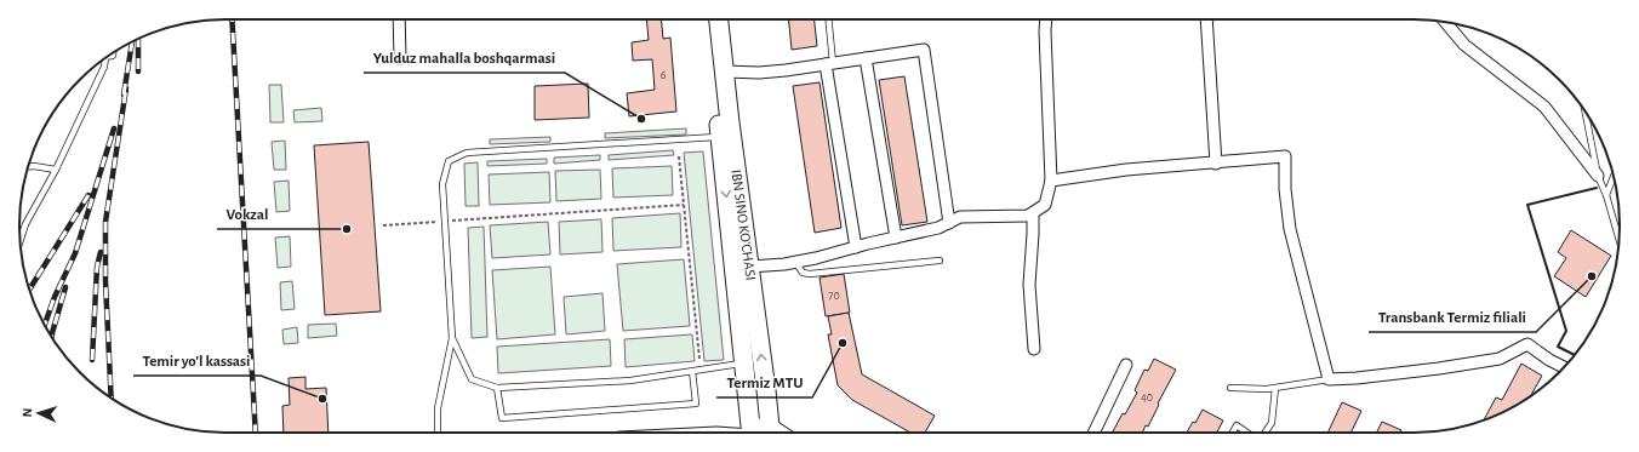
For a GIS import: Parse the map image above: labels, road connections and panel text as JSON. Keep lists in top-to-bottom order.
{
  "streets": {
    "main road": ["IBN SINO KO'CHASI"]
  },
  "places": [
    "Yulduz mahalla boshqarmasi",
    "Vokzal",
    "Transbank Termiz filiali",
    "Termiz MTU",
    "Temir yo'l kassasi"
  ],
  "house_numbers": ["6", "70", "40"],
  "north": "left"
}
